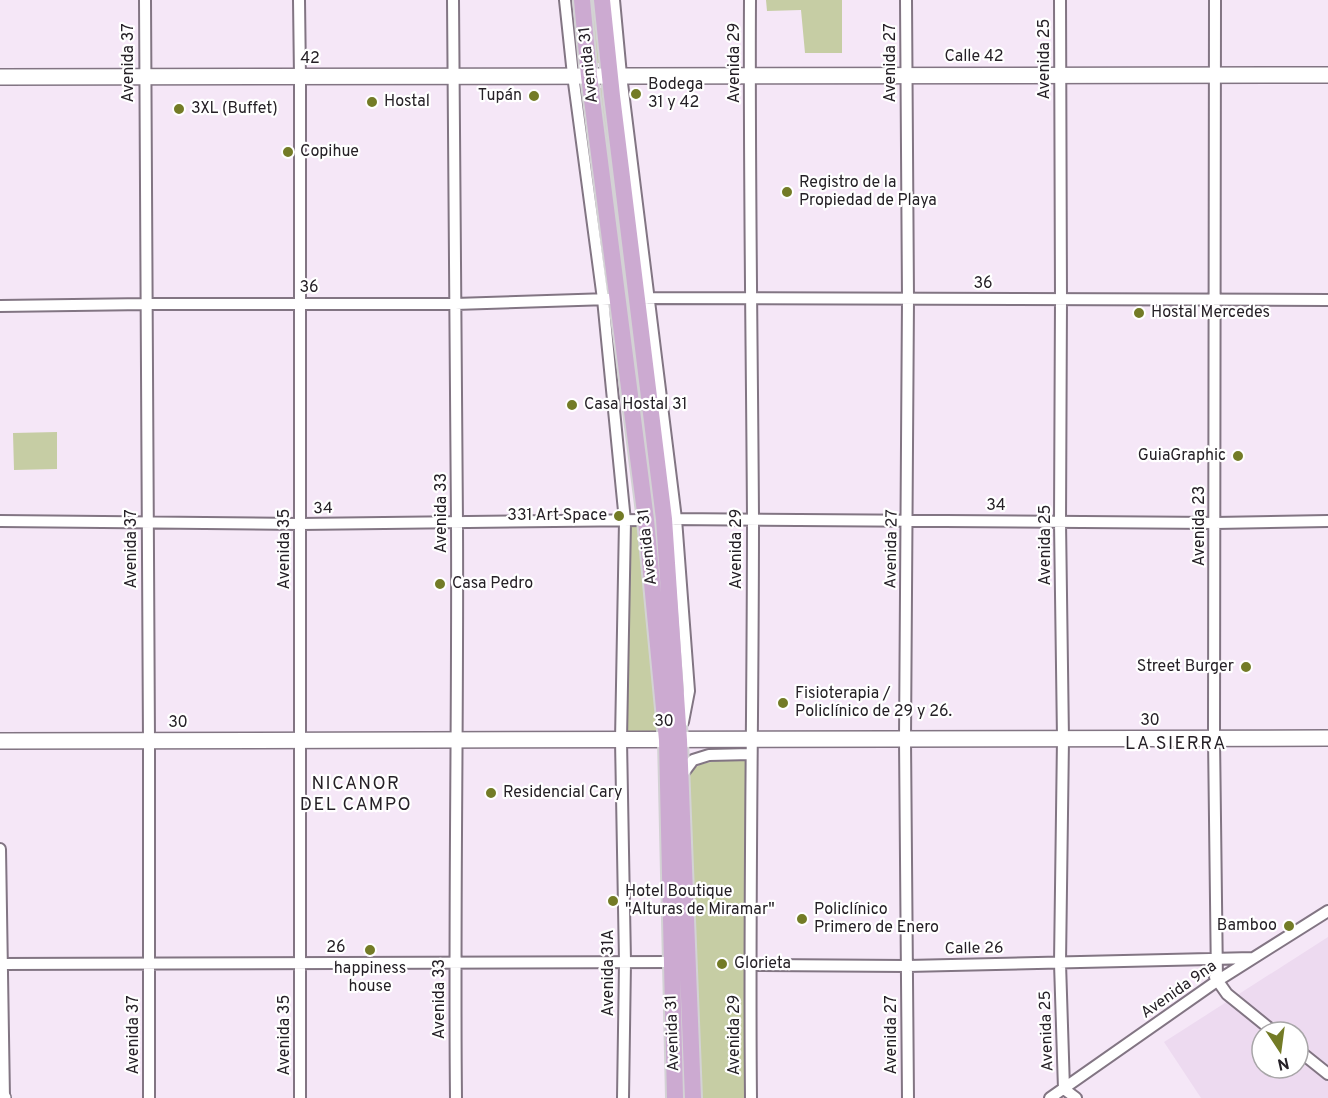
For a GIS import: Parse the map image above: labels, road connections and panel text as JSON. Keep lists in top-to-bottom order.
{
  "streets": {
    "main road": ["Avenida 31"],
    "street": [
      "Calle 42",
      "42",
      "Avenida 25",
      "Avenida 37",
      "Avenida 29",
      "Avenida 27",
      "36",
      "34",
      "Avenida 33",
      "Avenida 23",
      "Avenida 35",
      "30",
      "26",
      "Calle 26",
      "Avenida 31A",
      "Avenida 9na"
    ]
  },
  "crossings": [
    ["Calle 42", "42"],
    ["Calle 42", "Avenida 25"],
    ["Calle 42", "Avenida 29"],
    ["Calle 42", "Avenida 27"],
    ["Calle 42", "Avenida 31"],
    ["Calle 42", "Avenida 23"],
    ["42", "Avenida 37"],
    ["42", "Avenida 31"],
    ["42", "Avenida 33"],
    ["42", "Avenida 35"],
    ["Avenida 25", "36"],
    ["Avenida 25", "34"],
    ["Avenida 25", "30"],
    ["Avenida 25", "Calle 26"],
    ["Avenida 25", "Avenida 9na"],
    ["Avenida 37", "36"],
    ["Avenida 37", "34"],
    ["Avenida 37", "30"],
    ["Avenida 37", "26"],
    ["Avenida 29", "36"],
    ["Avenida 29", "34"],
    ["Avenida 29", "30"],
    ["Avenida 29", "Calle 26"],
    ["Avenida 27", "36"],
    ["Avenida 27", "34"],
    ["Avenida 27", "30"],
    ["Avenida 27", "Calle 26"],
    ["Avenida 31", "36"],
    ["Avenida 31", "34"],
    ["Avenida 31", "30"],
    ["Avenida 31", "26"],
    ["Avenida 31", "Avenida 31A"],
    ["36", "Avenida 33"],
    ["36", "Avenida 23"],
    ["36", "Avenida 35"],
    ["34", "Avenida 33"],
    ["34", "Avenida 23"],
    ["34", "Avenida 35"],
    ["Avenida 33", "30"],
    ["Avenida 33", "26"],
    ["Avenida 23", "30"],
    ["Avenida 23", "Calle 26"],
    ["Avenida 23", "Avenida 9na"],
    ["Avenida 35", "30"],
    ["Avenida 35", "26"],
    ["30", "Avenida 31A"],
    ["26", "Avenida 31A"],
    ["Calle 26", "Avenida 9na"]
  ],
  "districts": ["LA SIERRA", "NICANOR DEL CAMPO"],
  "places": [
    "Bodega 31 y 42",
    "Tupán",
    "Hostal",
    "3XL (Buffet)",
    "Copihue",
    "Registro de la Propiedad de Playa",
    "Hostal Mercedes",
    "Casa Hostal 31",
    "GuiaGraphic",
    "331 Art Space",
    "Casa Pedro",
    "Street Burger",
    "Fisioterapia / Policlínico de 29 y 26.",
    "Residencial Cary",
    "Hotel Boutique \"Alturas de Miramar\"",
    "Policlínico Primero de Enero",
    "Bamboo",
    "happiness house",
    "Glorieta"
  ],
  "north": "bottom"
}
